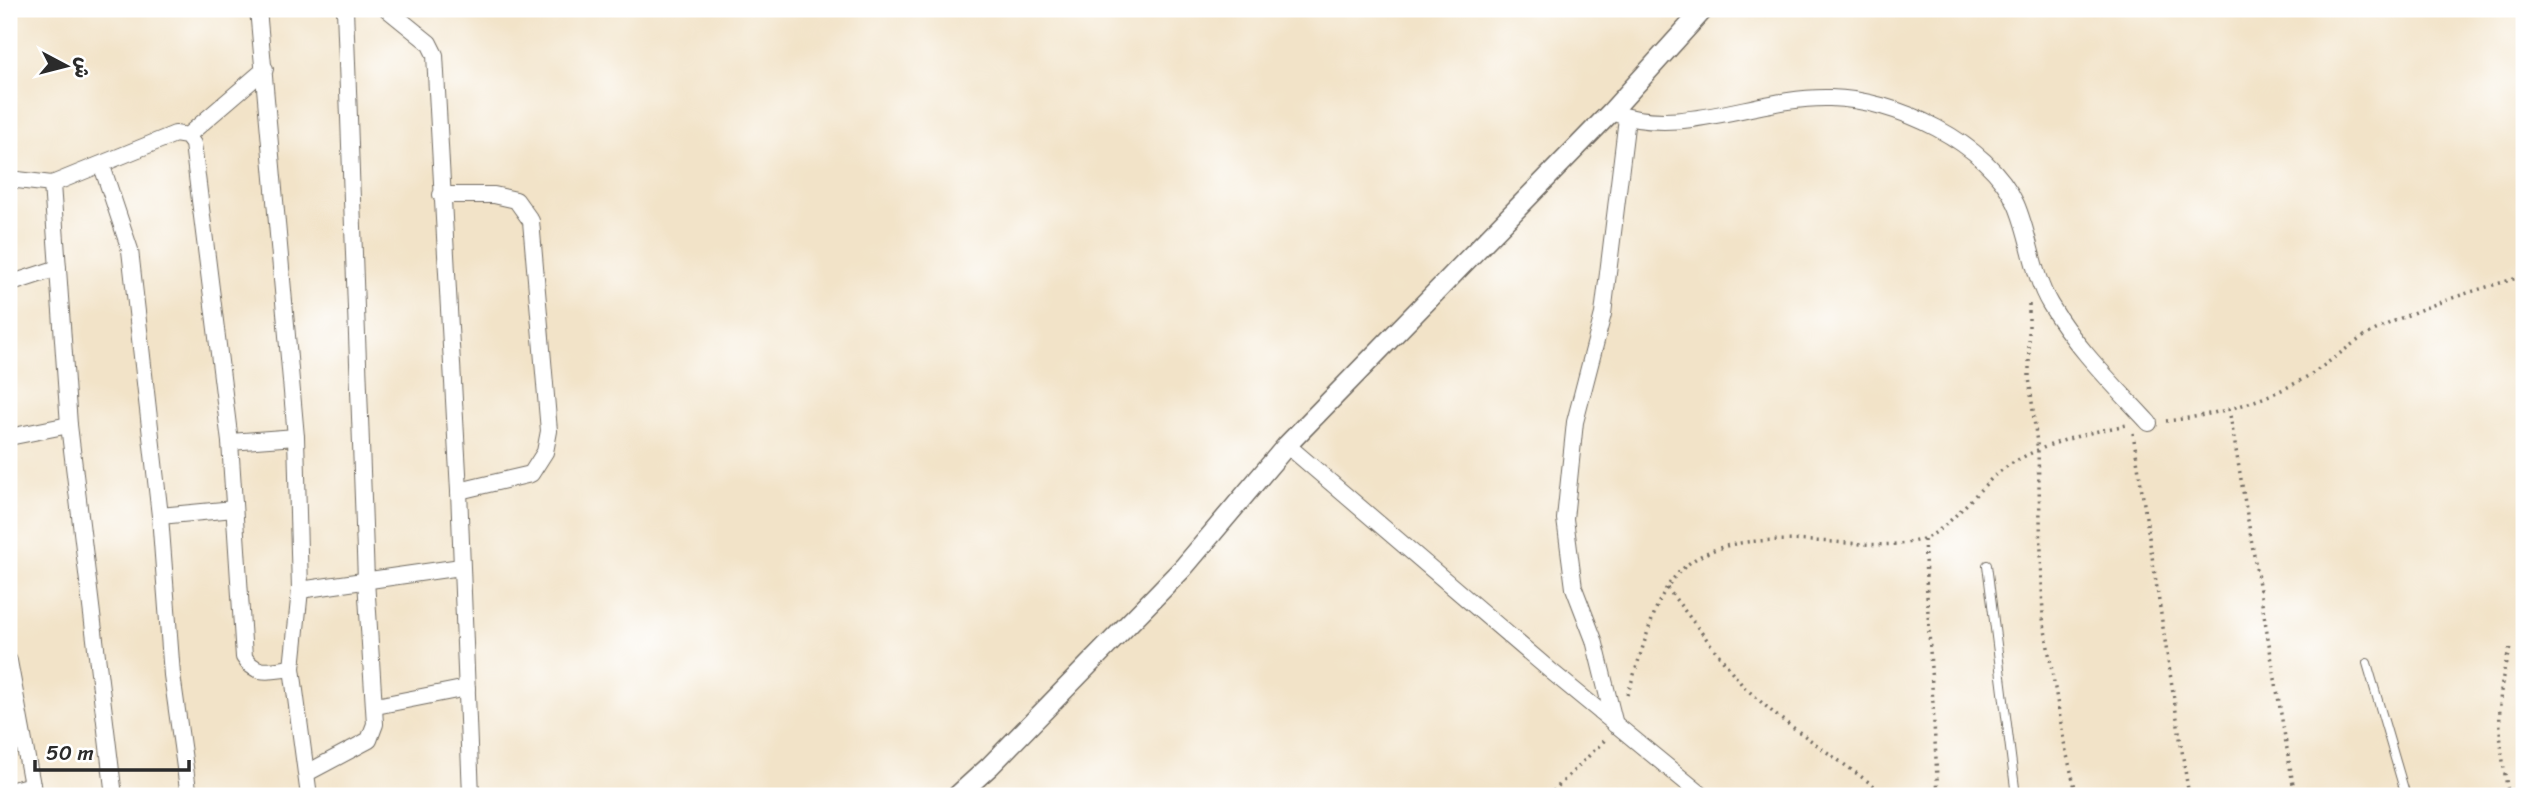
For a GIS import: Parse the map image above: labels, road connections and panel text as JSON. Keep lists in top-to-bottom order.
{
  "scale_bar": "50 m",
  "north": "right"
}
